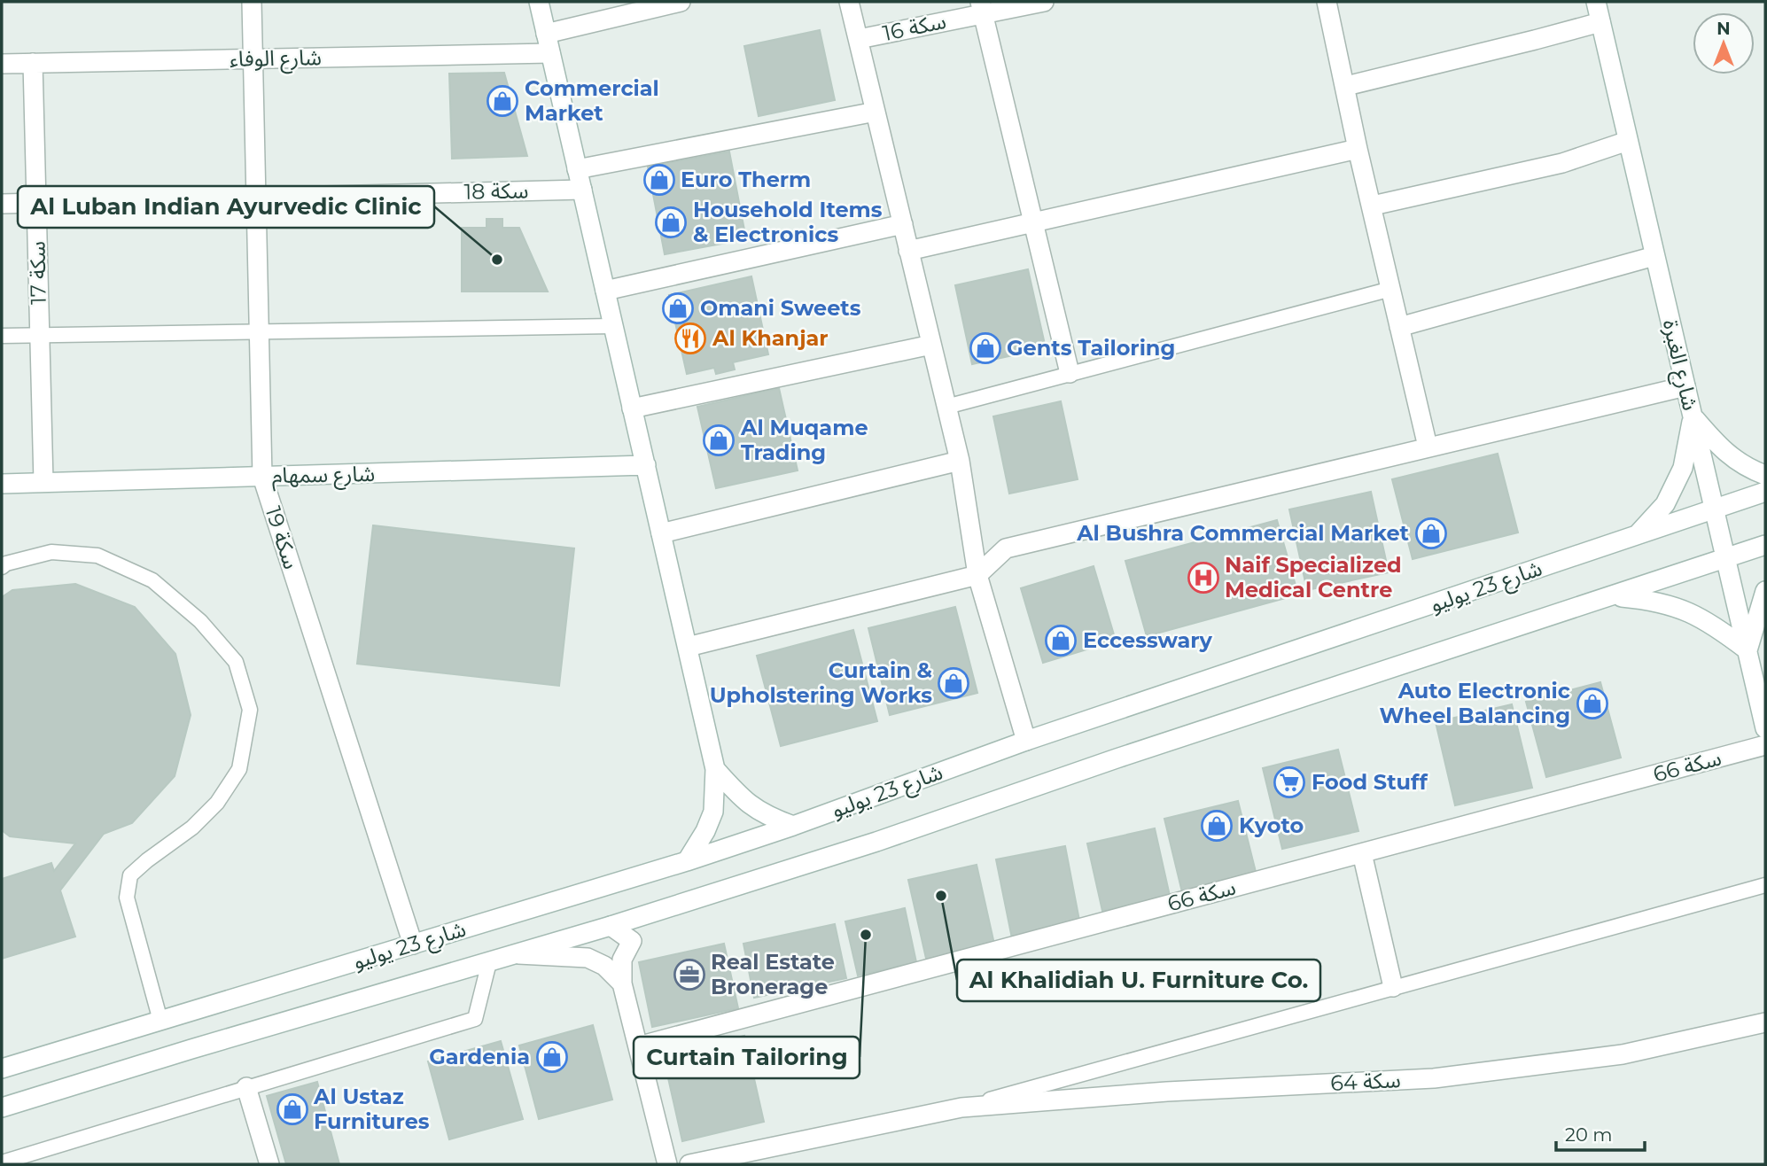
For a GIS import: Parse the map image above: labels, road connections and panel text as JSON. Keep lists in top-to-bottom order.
{
  "streets": {
    "street": [
      "سكة 16",
      "شارع الوفاء",
      "سكة 18",
      "سكة 17",
      "شارع الغبرة",
      "شارع سمهام",
      "سكة 19",
      "شارع 23 يوليو",
      "سكة 66",
      "سكة 64"
    ]
  },
  "crossings": [
    ["شارع الوفاء", "سكة 17"],
    ["شارع الوفاء", "سكة 19"],
    ["سكة 18", "سكة 17"],
    ["سكة 18", "سكة 19"],
    ["سكة 17", "شارع سمهام"],
    ["شارع الغبرة", "شارع 23 يوليو"],
    ["شارع سمهام", "سكة 19"],
    ["سكة 19", "شارع 23 يوليو"]
  ],
  "places": {
    "shop": [
      "Commercial Market",
      "Euro Therm",
      "Household Items & Electronics",
      "Omani Sweets",
      "Gents Tailoring",
      "Al Muqame Trading",
      "Al Bushra Commercial Market",
      "Eccesswary",
      "Curtain & Upholstering Works",
      "Auto Electronic Wheel Balancing",
      "Kyoto",
      "Gardenia",
      "Al Ustaz Furnitures"
    ],
    "other": ["Al Luban Indian Ayurvedic Clinic", "Al Khalidiah U. Furniture Co.", "Curtain Tailoring"],
    "restaurant": ["Al Khanjar"],
    "hospital": ["Naif Specialized Medical Centre"],
    "supermarket": ["Food Stuff"],
    "office": ["Real Estate Bronerage"]
  },
  "scale_bar": "20 m",
  "north": "top"
}
